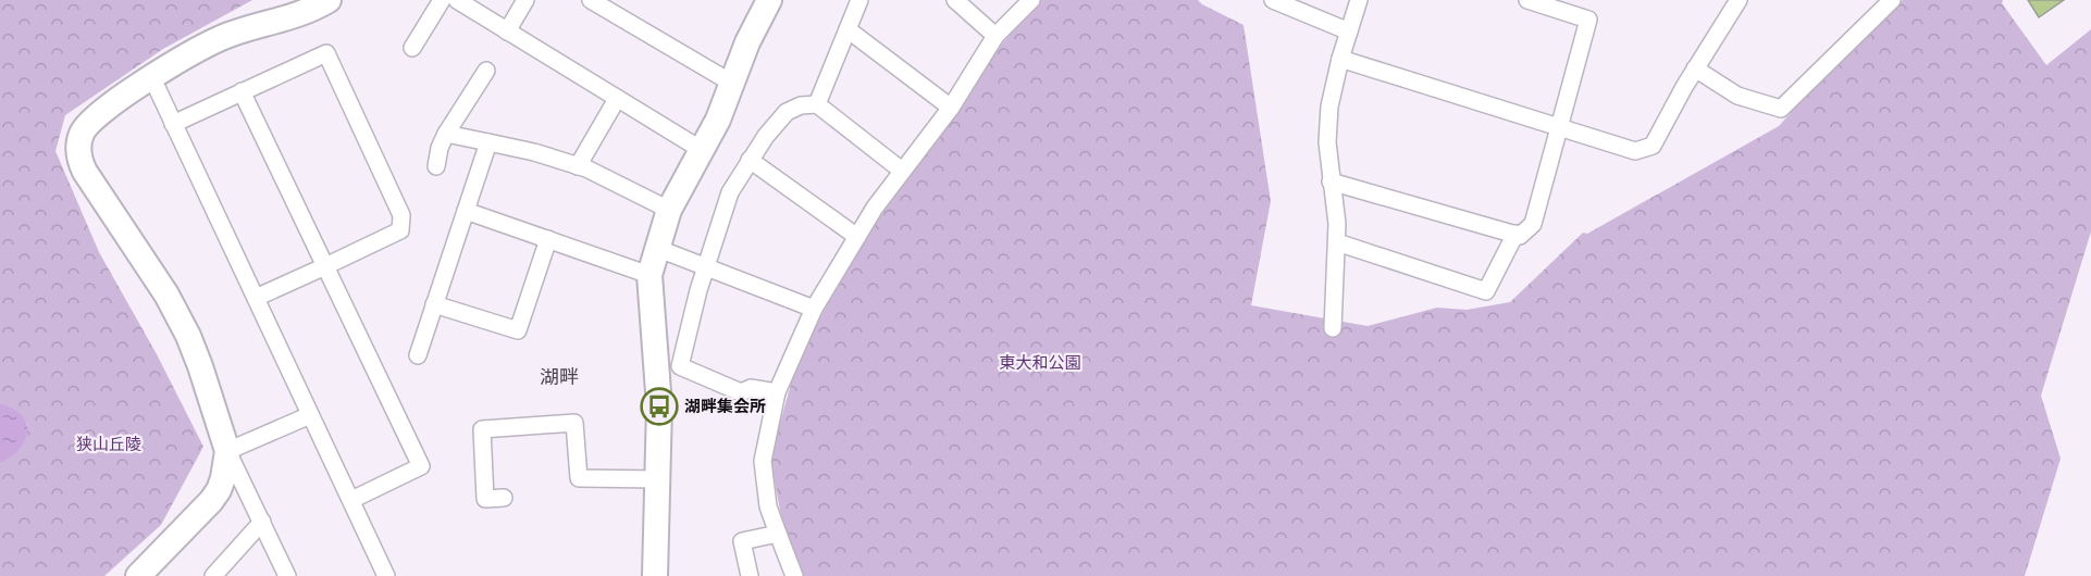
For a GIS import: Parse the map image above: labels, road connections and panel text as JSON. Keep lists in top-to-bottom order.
{
  "districts": ["湖畔"],
  "parks": ["東大和公園", "狭山丘陵"],
  "places": {
    "bus stop": ["湖畔集会所"]
  }
}
